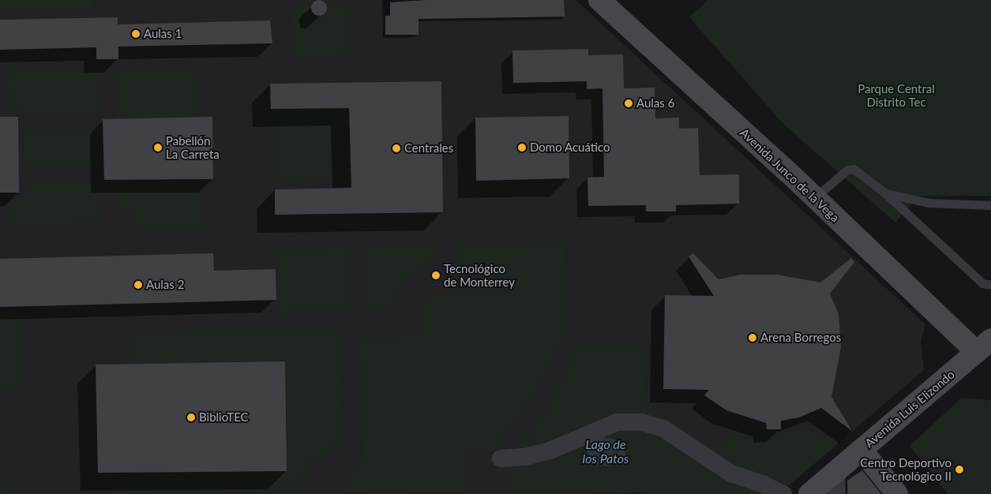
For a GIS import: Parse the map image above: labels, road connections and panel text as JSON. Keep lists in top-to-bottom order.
{
  "streets": {
    "street": ["Avenida Junco de la Vega", "Avenida Luis Elizondo"]
  },
  "crossings": [
    ["Avenida Junco de la Vega", "Avenida Luis Elizondo"]
  ],
  "water": ["Lago de los Patos"],
  "parks": ["Parque Central Distrito Tec"],
  "places": [
    "Aulas 1",
    "Aulas 6",
    "Pabellón La Carreta",
    "Domo Acuático",
    "Centrales",
    "Tecnológico de Monterrey",
    "Aulas 2",
    "Arena Borregos",
    "BiblioTEC",
    "Centro Deportivo Tecnológico II"
  ]
}
